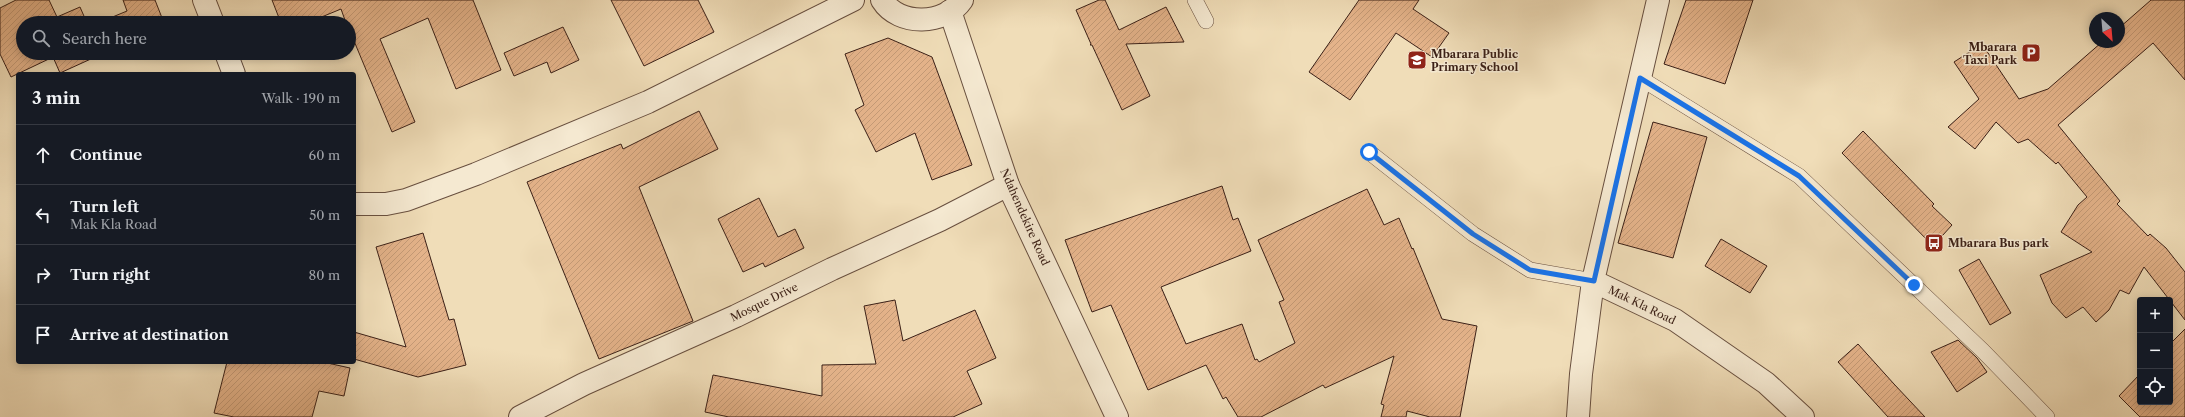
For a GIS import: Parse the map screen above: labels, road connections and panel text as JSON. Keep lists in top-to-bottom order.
{
  "streets": {
    "street": ["Ndahendekire Road", "Mosque Drive", "Mak Kla Road"]
  },
  "crossings": [
    ["Ndahendekire Road", "Mosque Drive"]
  ],
  "places": {
    "parking": ["Mbarara Taxi Park"],
    "school or university": ["Mbarara Public Primary School"],
    "bus stop": ["Mbarara Bus park"]
  },
  "north": "bottom right",
  "page": {
    "search": "Search here",
    "heading": ["3 min", "Walk · 190 m"],
    "list": [
      ["Continue", "60 m"],
      ["Turn left", "Mak Kla Road", "50 m"],
      ["Turn right", "80 m"],
      "Arrive at destination"
    ],
    "map_buttons": ["+", "−"]
  }
}
